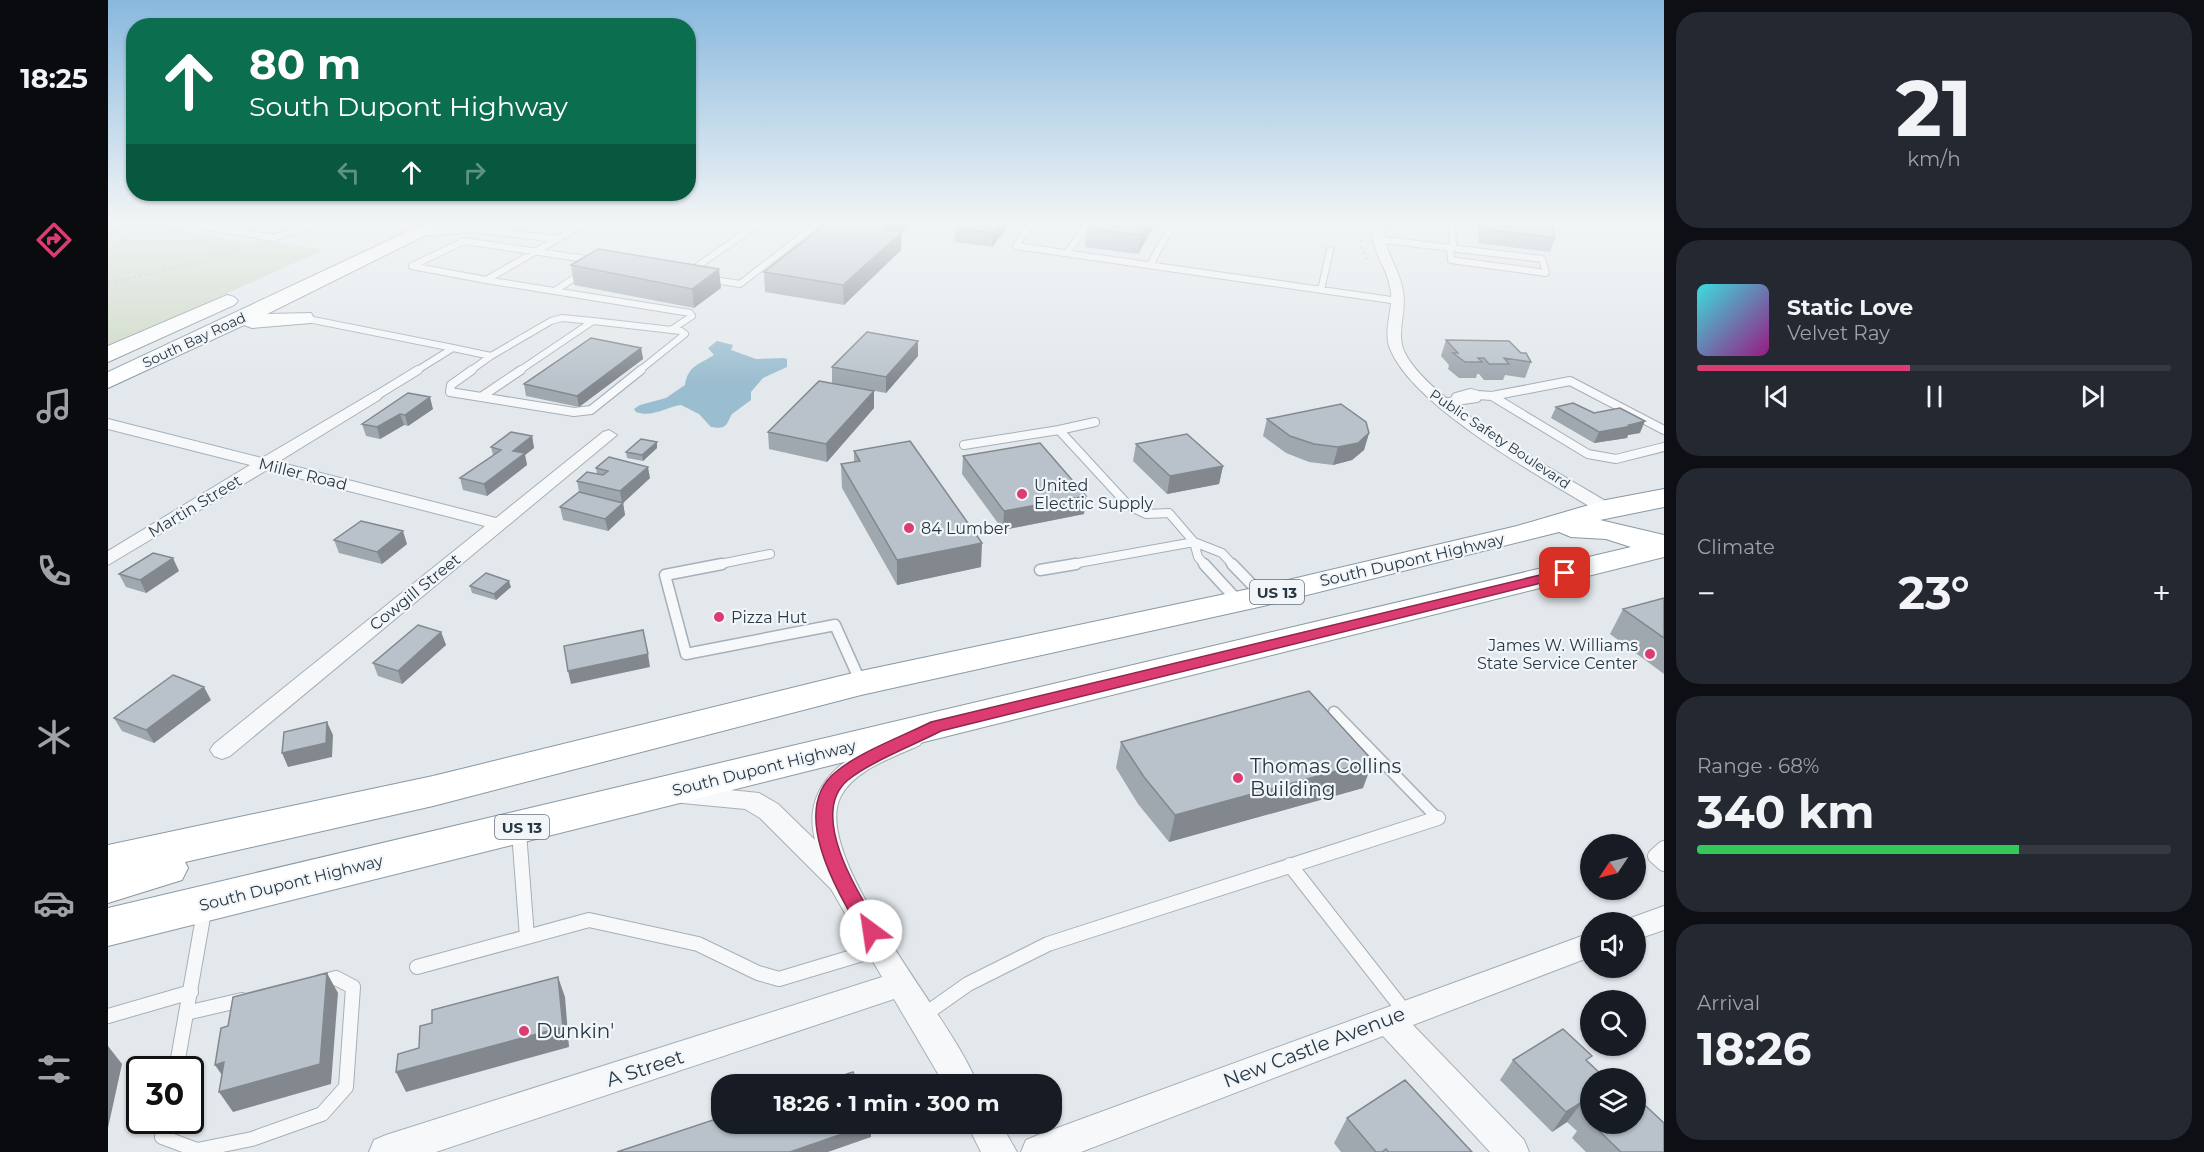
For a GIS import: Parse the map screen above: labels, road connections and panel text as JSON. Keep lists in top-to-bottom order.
{
  "streets": {
    "highway": ["South Bay Road", "South Dupont Highway", "US 13"],
    "street": [
      "Public Safety Boulevard",
      "Miller Road",
      "Martin Street",
      "Cowgill Street",
      "New Castle Avenue",
      "A Street"
    ]
  },
  "crossings": [
    ["Public Safety Boulevard", "South Dupont Highway"],
    ["Miller Road", "Martin Street"],
    ["Miller Road", "Cowgill Street"]
  ],
  "places": [
    "United Electric Supply",
    "84 Lumber",
    "Pizza Hut",
    "James W. Williams State Service Center",
    "Thomas Collins Building",
    "Dunkin'"
  ],
  "north": "bottom left",
  "page": {
    "tabs": "18:25",
    "tile": [
      ["21", "km/h"],
      "Climate",
      ["Range · 68%", "340 km"],
      ["Arrival", "18:26"]
    ],
    "turn": ["80 m", "South Dupont Highway"],
    "song": ["Static Love", "Velvet Ray"],
    "heat": ["−", "23°", "+"],
    "limit": "30",
    "trip": "18:26 · 1 min · 300 m"
  }
}
